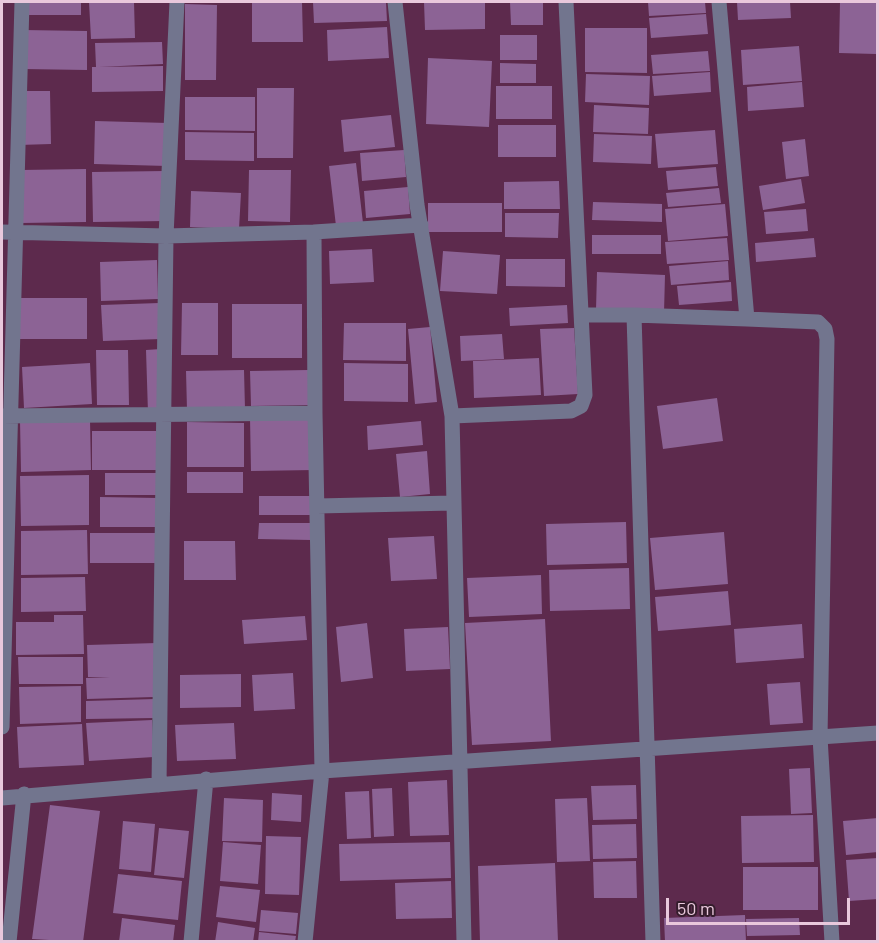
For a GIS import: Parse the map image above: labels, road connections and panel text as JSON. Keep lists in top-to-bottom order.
{
  "scale_bar": "50 m"
}
